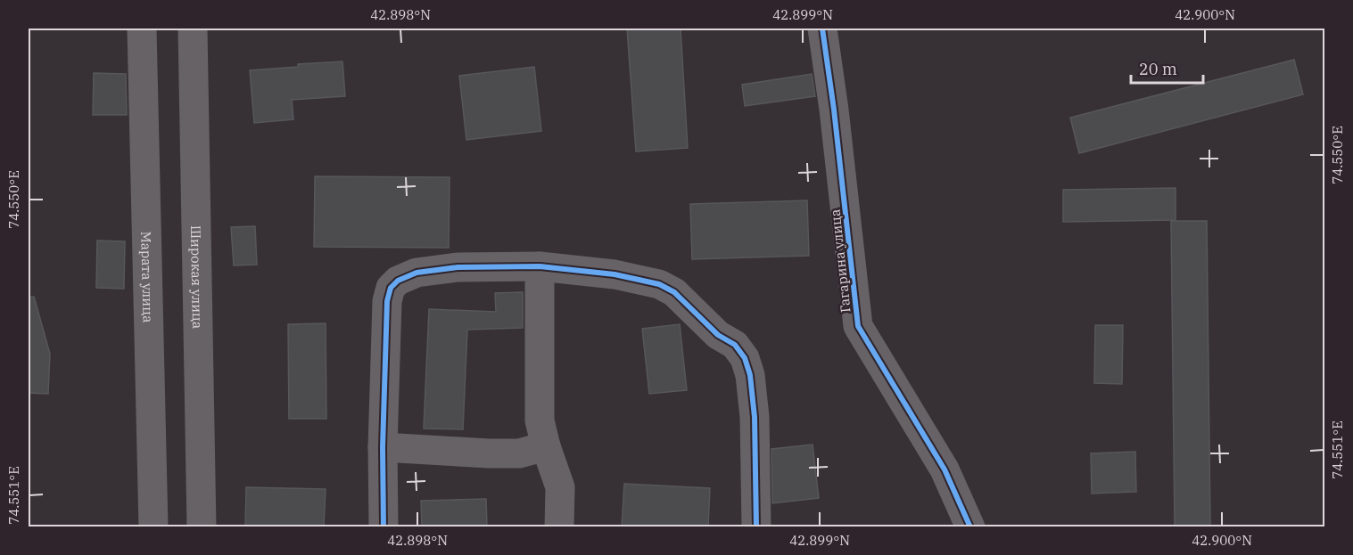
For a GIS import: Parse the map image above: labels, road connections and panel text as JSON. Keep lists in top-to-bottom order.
{
  "streets": {
    "street": ["Гагарина улица", "Марата улица", "Широкая улица"]
  },
  "scale_bar": "20 m",
  "coordinates": [
    "42.898°N",
    "42.899°N",
    "42.900°N",
    "74.550°E",
    "74.551°E"
  ]
}
